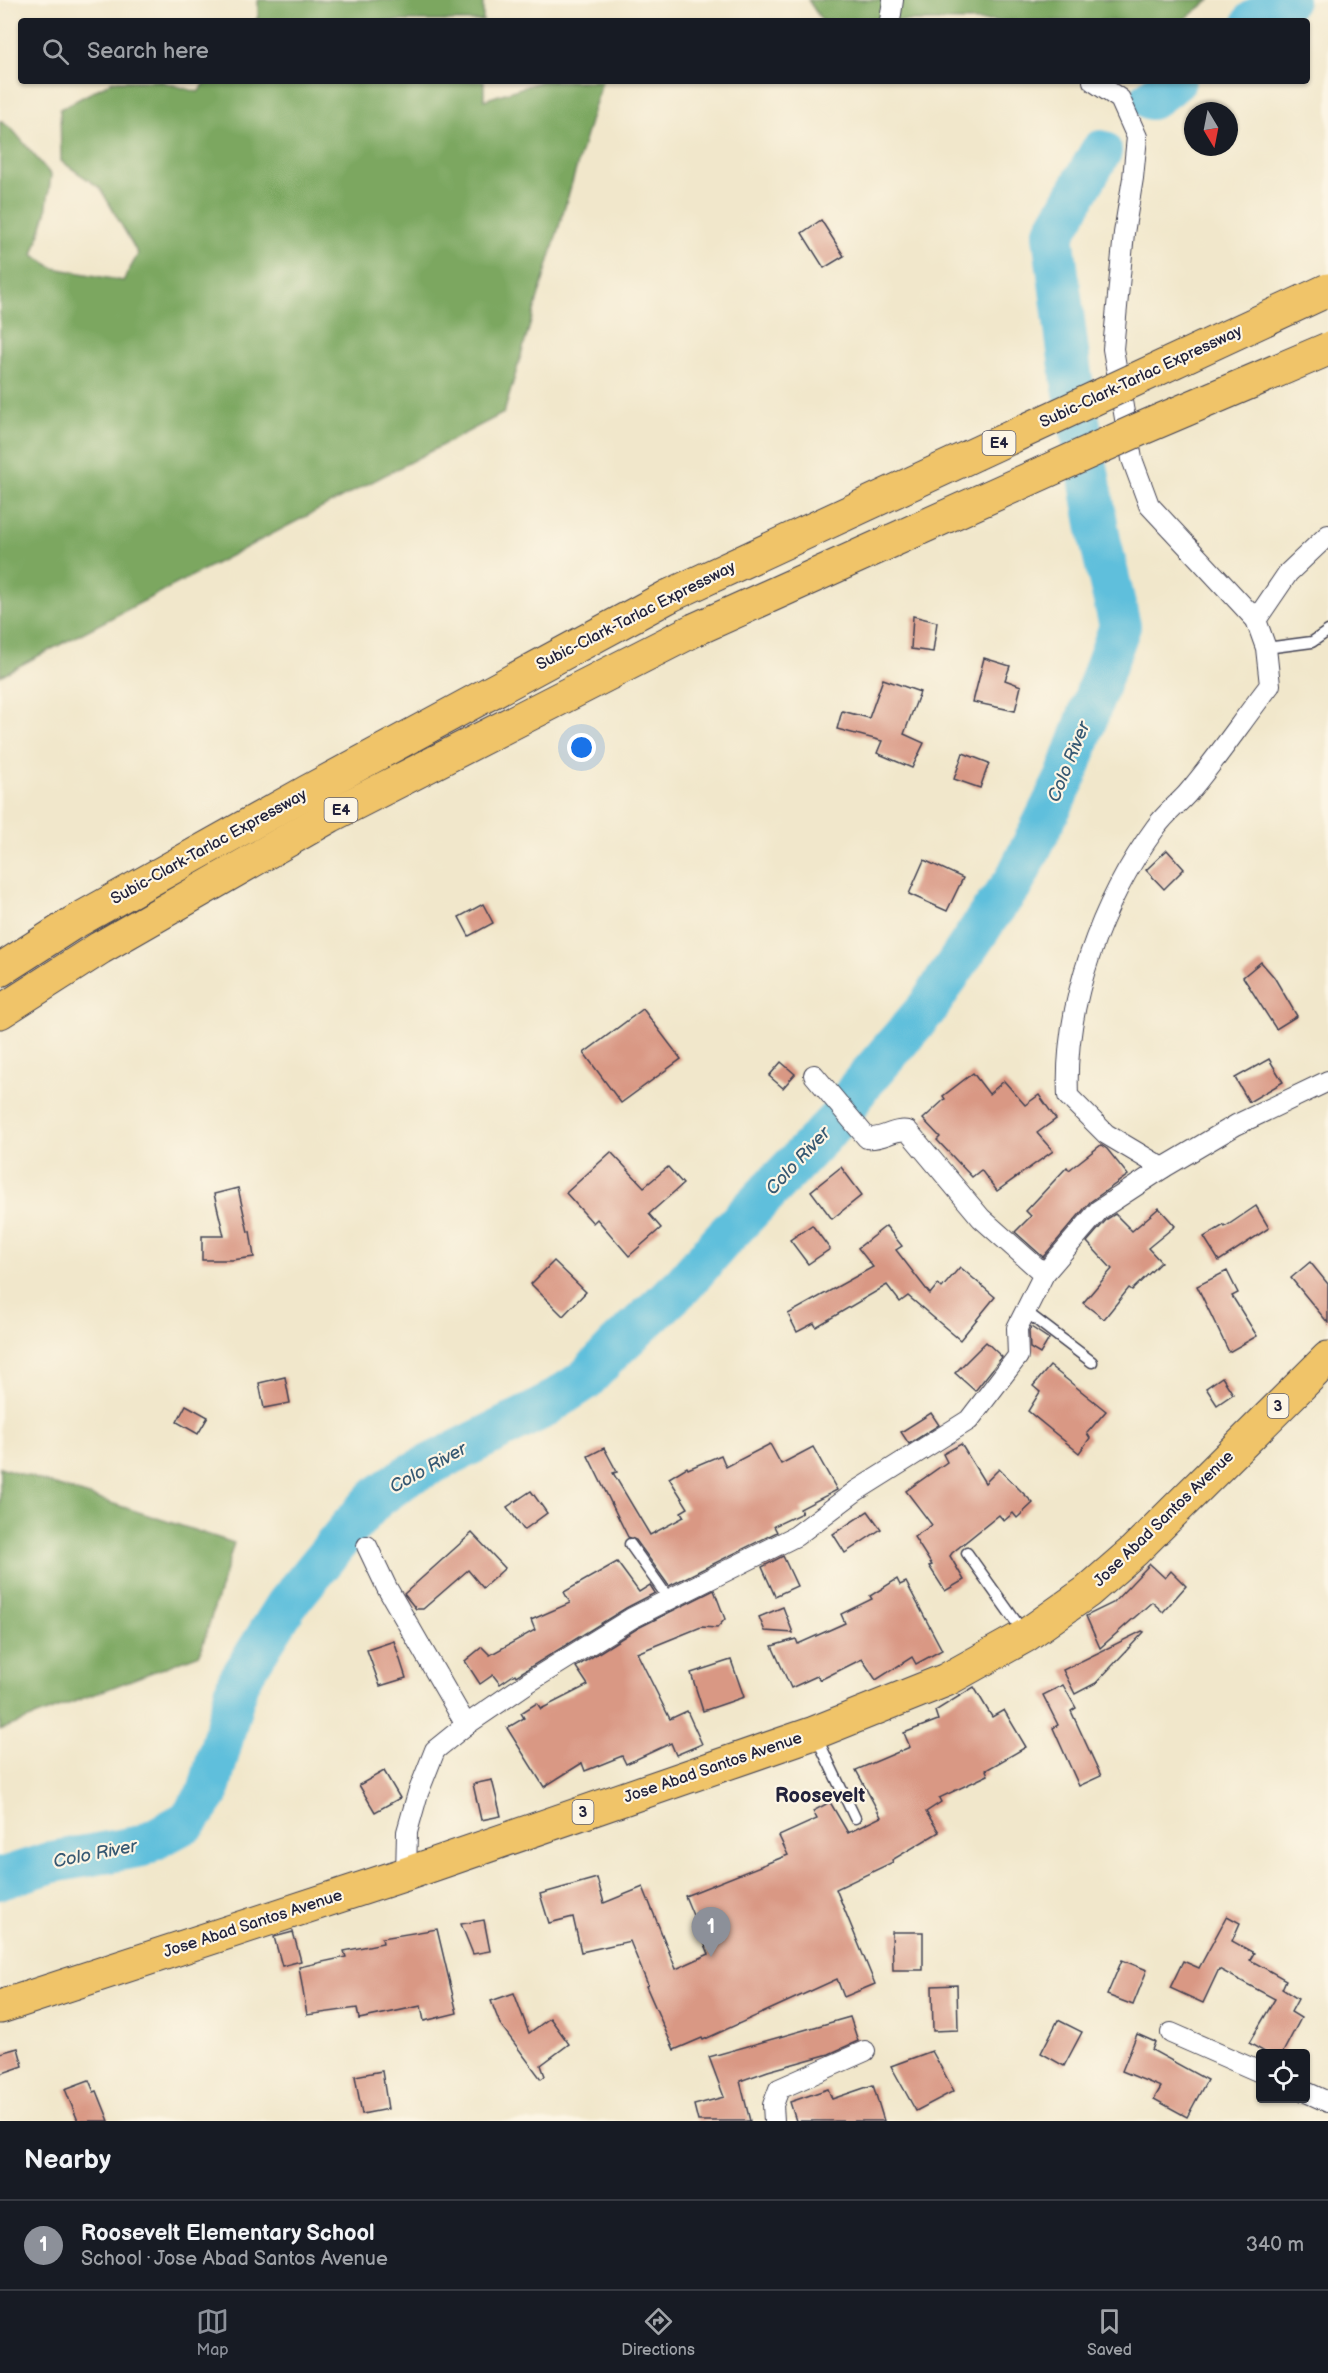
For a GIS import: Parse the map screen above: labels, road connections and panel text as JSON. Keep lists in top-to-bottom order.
{
  "streets": {
    "highway": [
      "Subic-Clark-Tarlac Expressway",
      "E4",
      "3",
      "Jose Abad Santos Avenue"
    ]
  },
  "districts": ["Roosevelt"],
  "water": ["Colo River"],
  "north": "bottom",
  "page": {
    "search": "Search here",
    "pins": "1",
    "heading": "Nearby",
    "list": [
      {
        "mark": "1",
        "name": "Roosevelt Elementary School",
        "note": "School · Jose Abad Santos Avenue",
        "value": "340 m"
      }
    ],
    "nav": ["Map", "Directions", "Saved"]
  }
}
